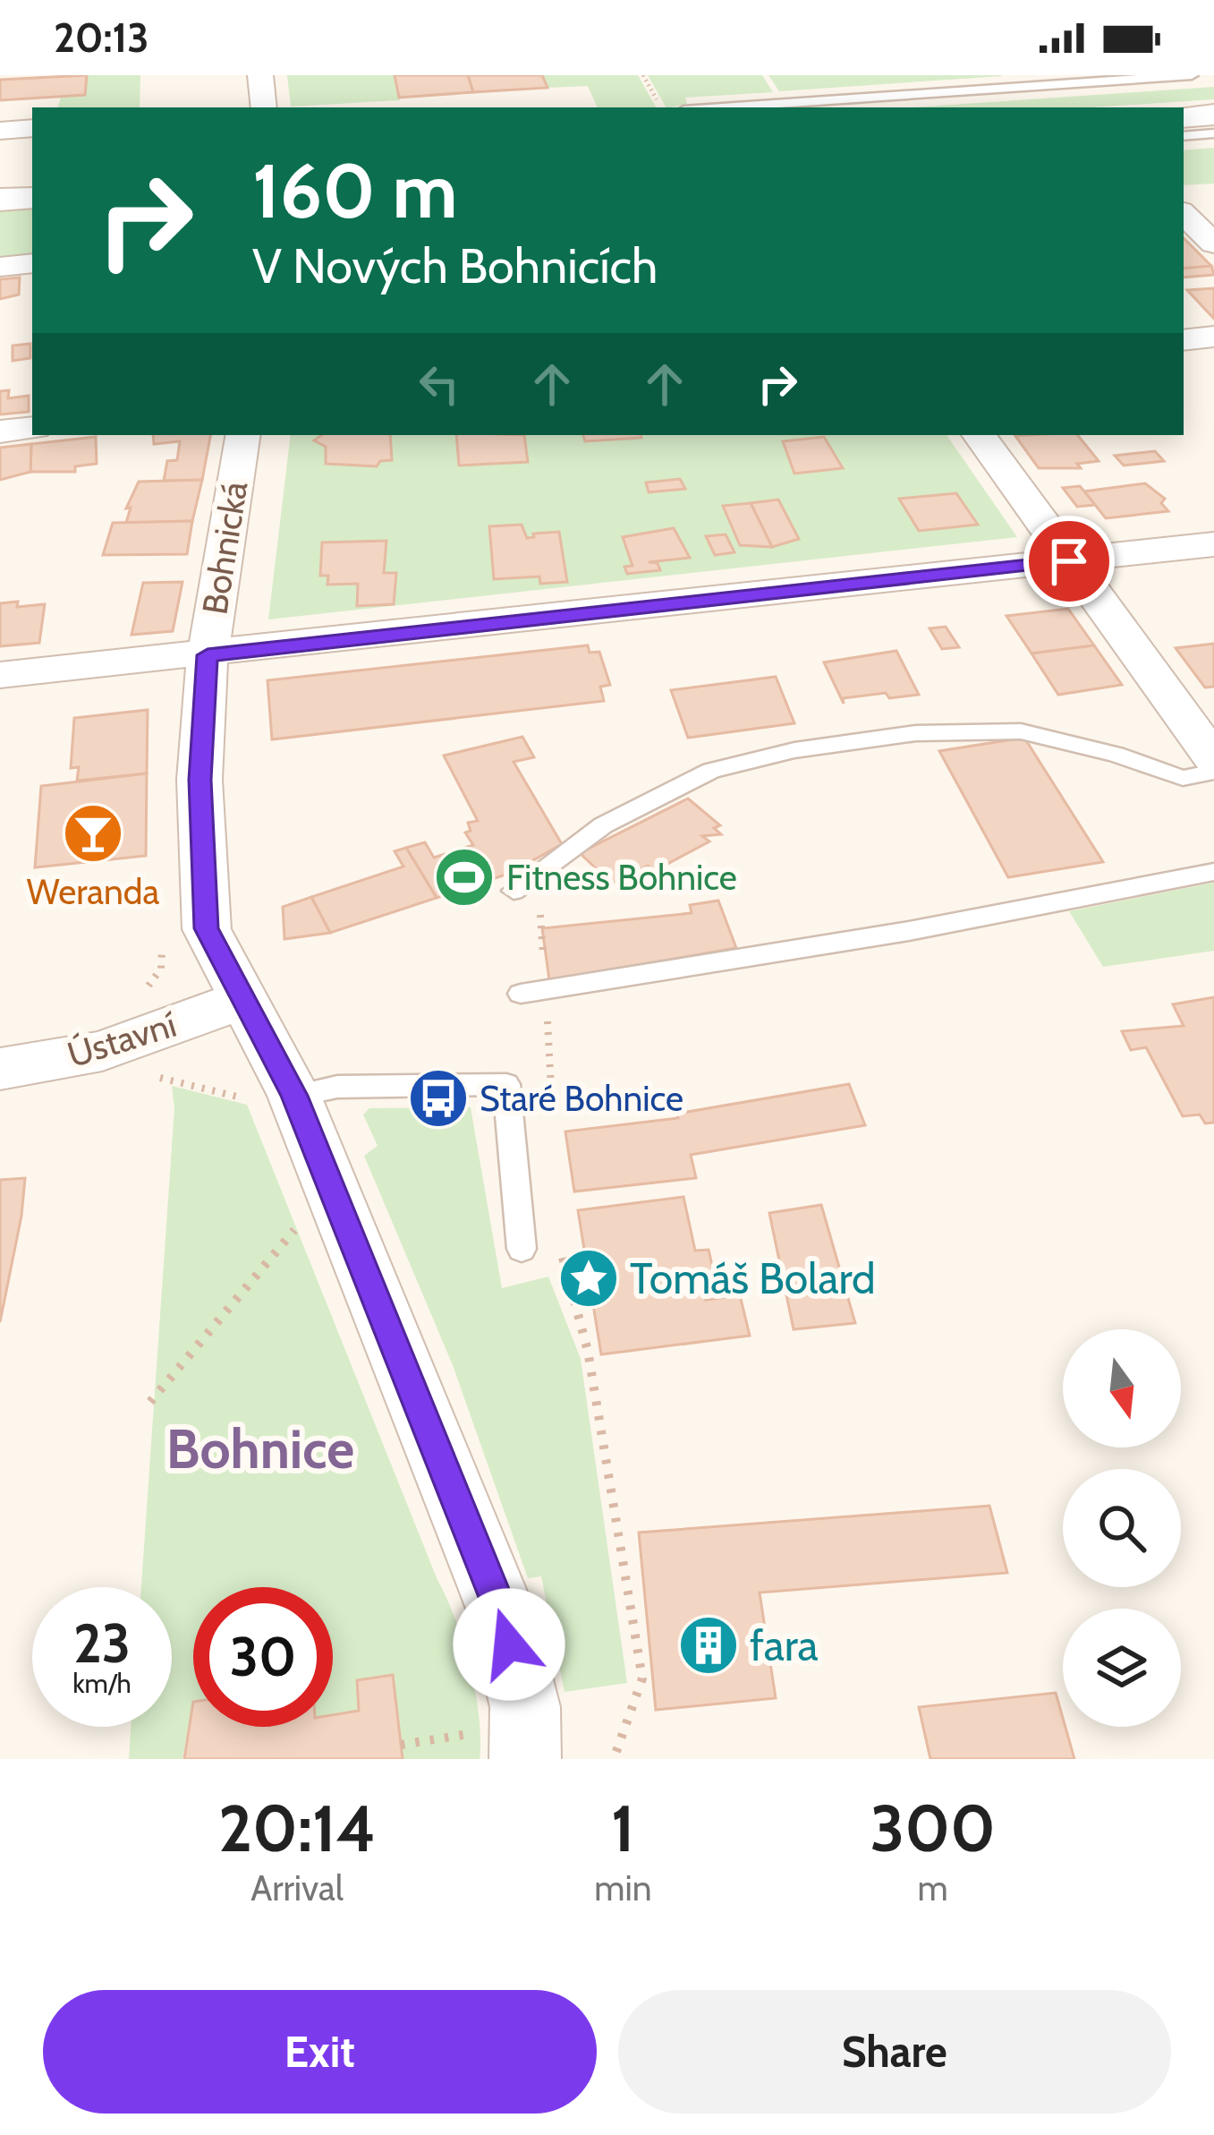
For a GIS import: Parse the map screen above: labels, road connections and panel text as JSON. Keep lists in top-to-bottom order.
{
  "streets": {
    "street": ["Bohnická", "Ústavní"]
  },
  "crossings": [
    ["Bohnická", "Ústavní"]
  ],
  "districts": ["Bohnice"],
  "places": {
    "bar": ["Weranda"],
    "sports": ["Fitness Bohnice"],
    "bus stop": ["Staré Bohnice"],
    "place": ["Tomáš Bolard"],
    "building": ["fara"]
  },
  "north": "bottom",
  "page": {
    "status": "20:13",
    "turn": ["160 m", "V Nových Bohnicích"],
    "speed": "23 km/h",
    "limit": "30",
    "eta": [
      "20:14",
      "Arrival",
      "1",
      "min",
      "300",
      "m"
    ],
    "buttons": ["Exit", "Share"]
  }
}
